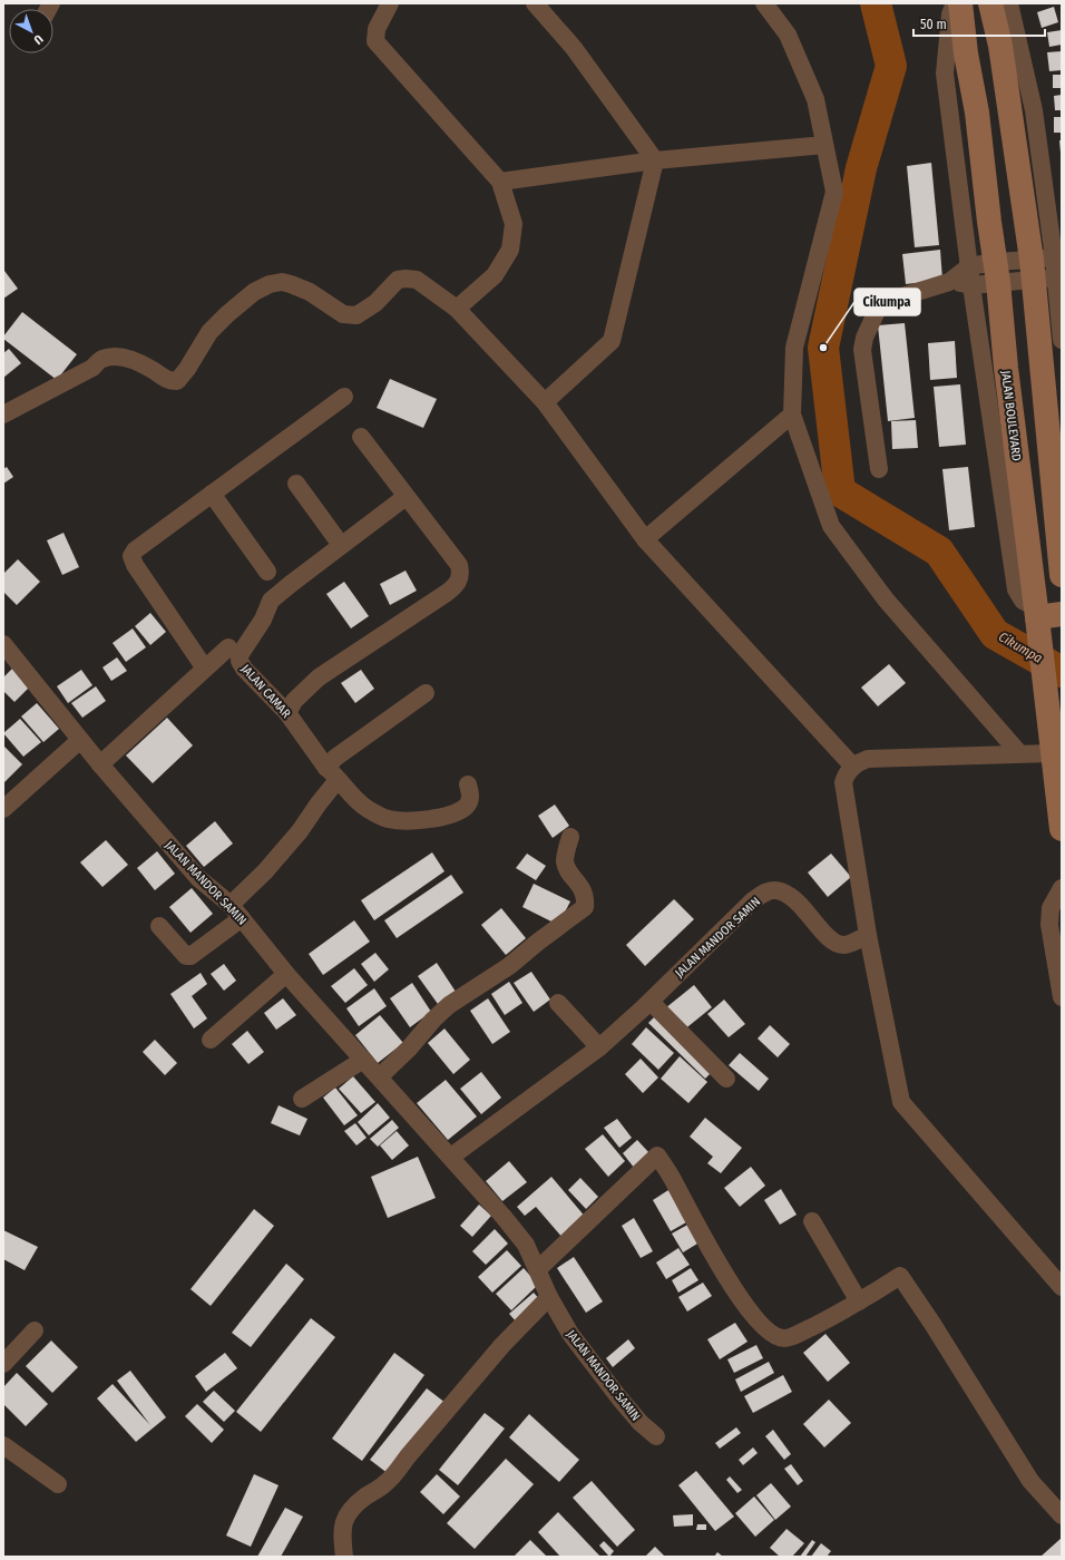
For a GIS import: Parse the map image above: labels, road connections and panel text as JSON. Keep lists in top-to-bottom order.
{
  "streets": {
    "main road": ["JALAN BOULEVARD"],
    "street": ["JALAN CAMAR", "JALAN MANDOR SAMIN"]
  },
  "water": ["Cikumpa"],
  "places": ["Cikumpa"],
  "scale_bar": "50 m",
  "north": "bottom right"
}
